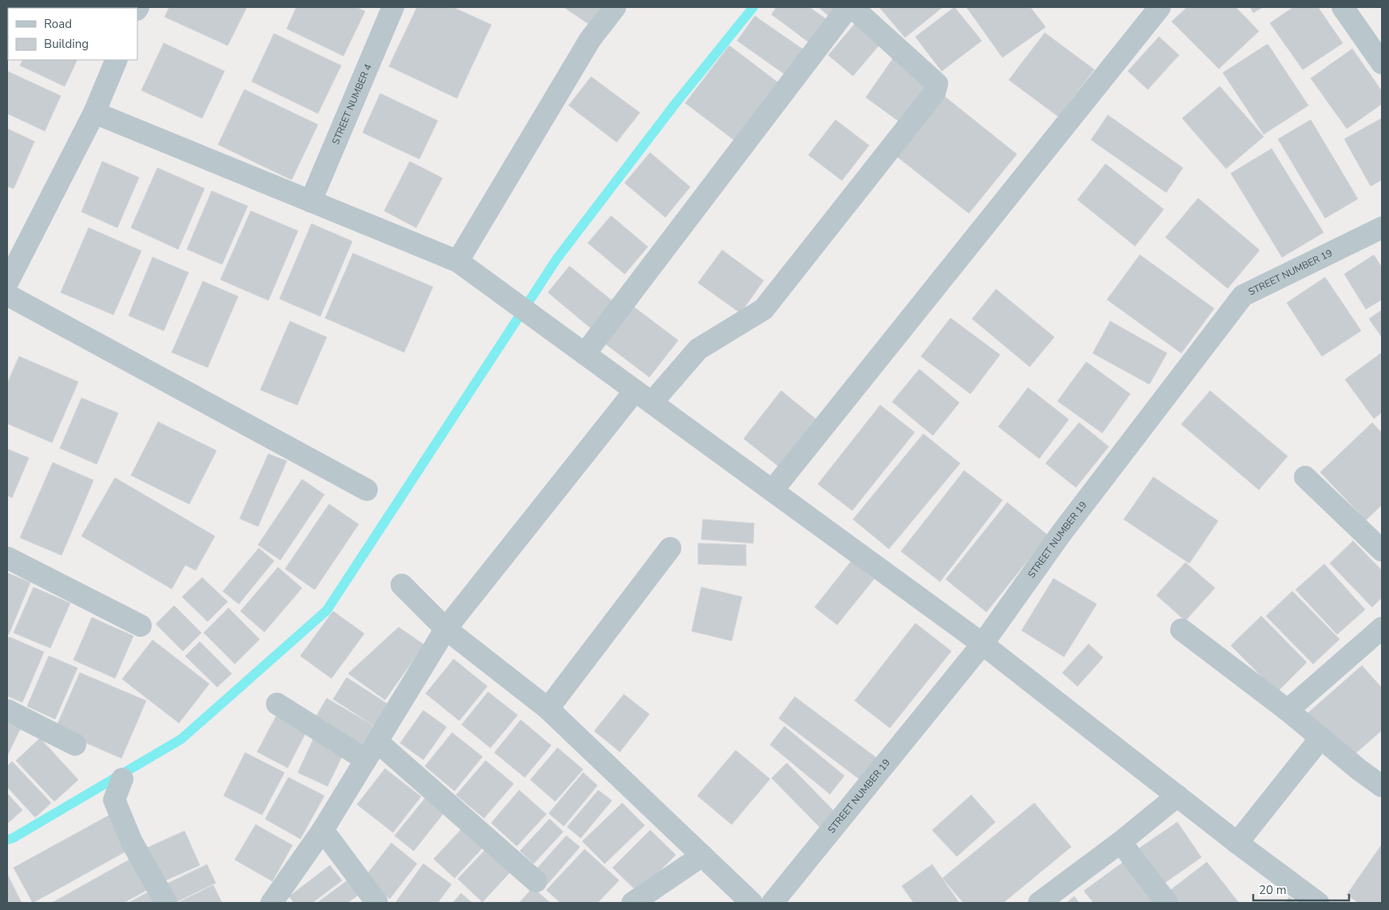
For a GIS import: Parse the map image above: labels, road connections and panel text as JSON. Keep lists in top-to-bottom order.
{
  "streets": {
    "street": ["STREET NUMBER 4", "STREET NUMBER 19"]
  },
  "legend": ["Road", "Building"],
  "scale_bar": "20 m"
}
